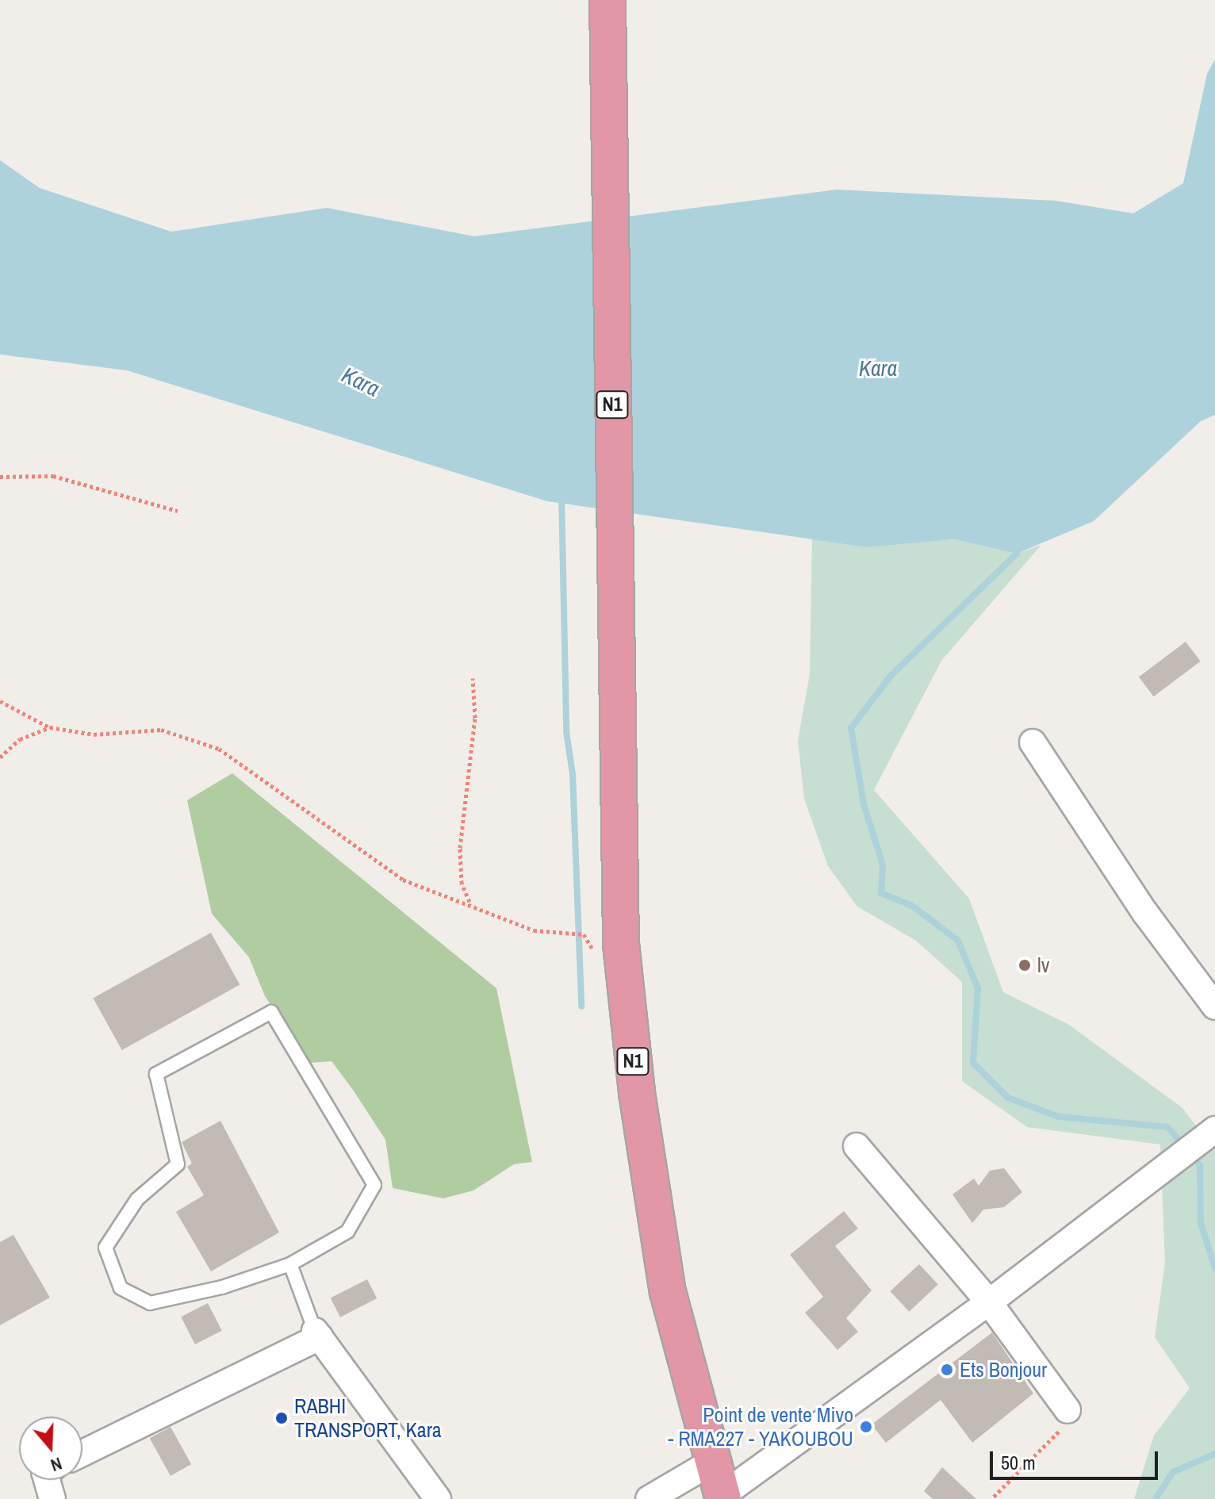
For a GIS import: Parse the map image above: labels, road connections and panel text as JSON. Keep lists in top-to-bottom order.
{
  "streets": {
    "highway": ["N1"]
  },
  "water": ["Kara"],
  "places": [
    "lv",
    "Ets Bonjour",
    "RABHI TRANSPORT, Kara",
    "Point de vente Mivo - RMA227 - YAKOUBOU"
  ],
  "scale_bar": "50 m",
  "north": "bottom"
}
